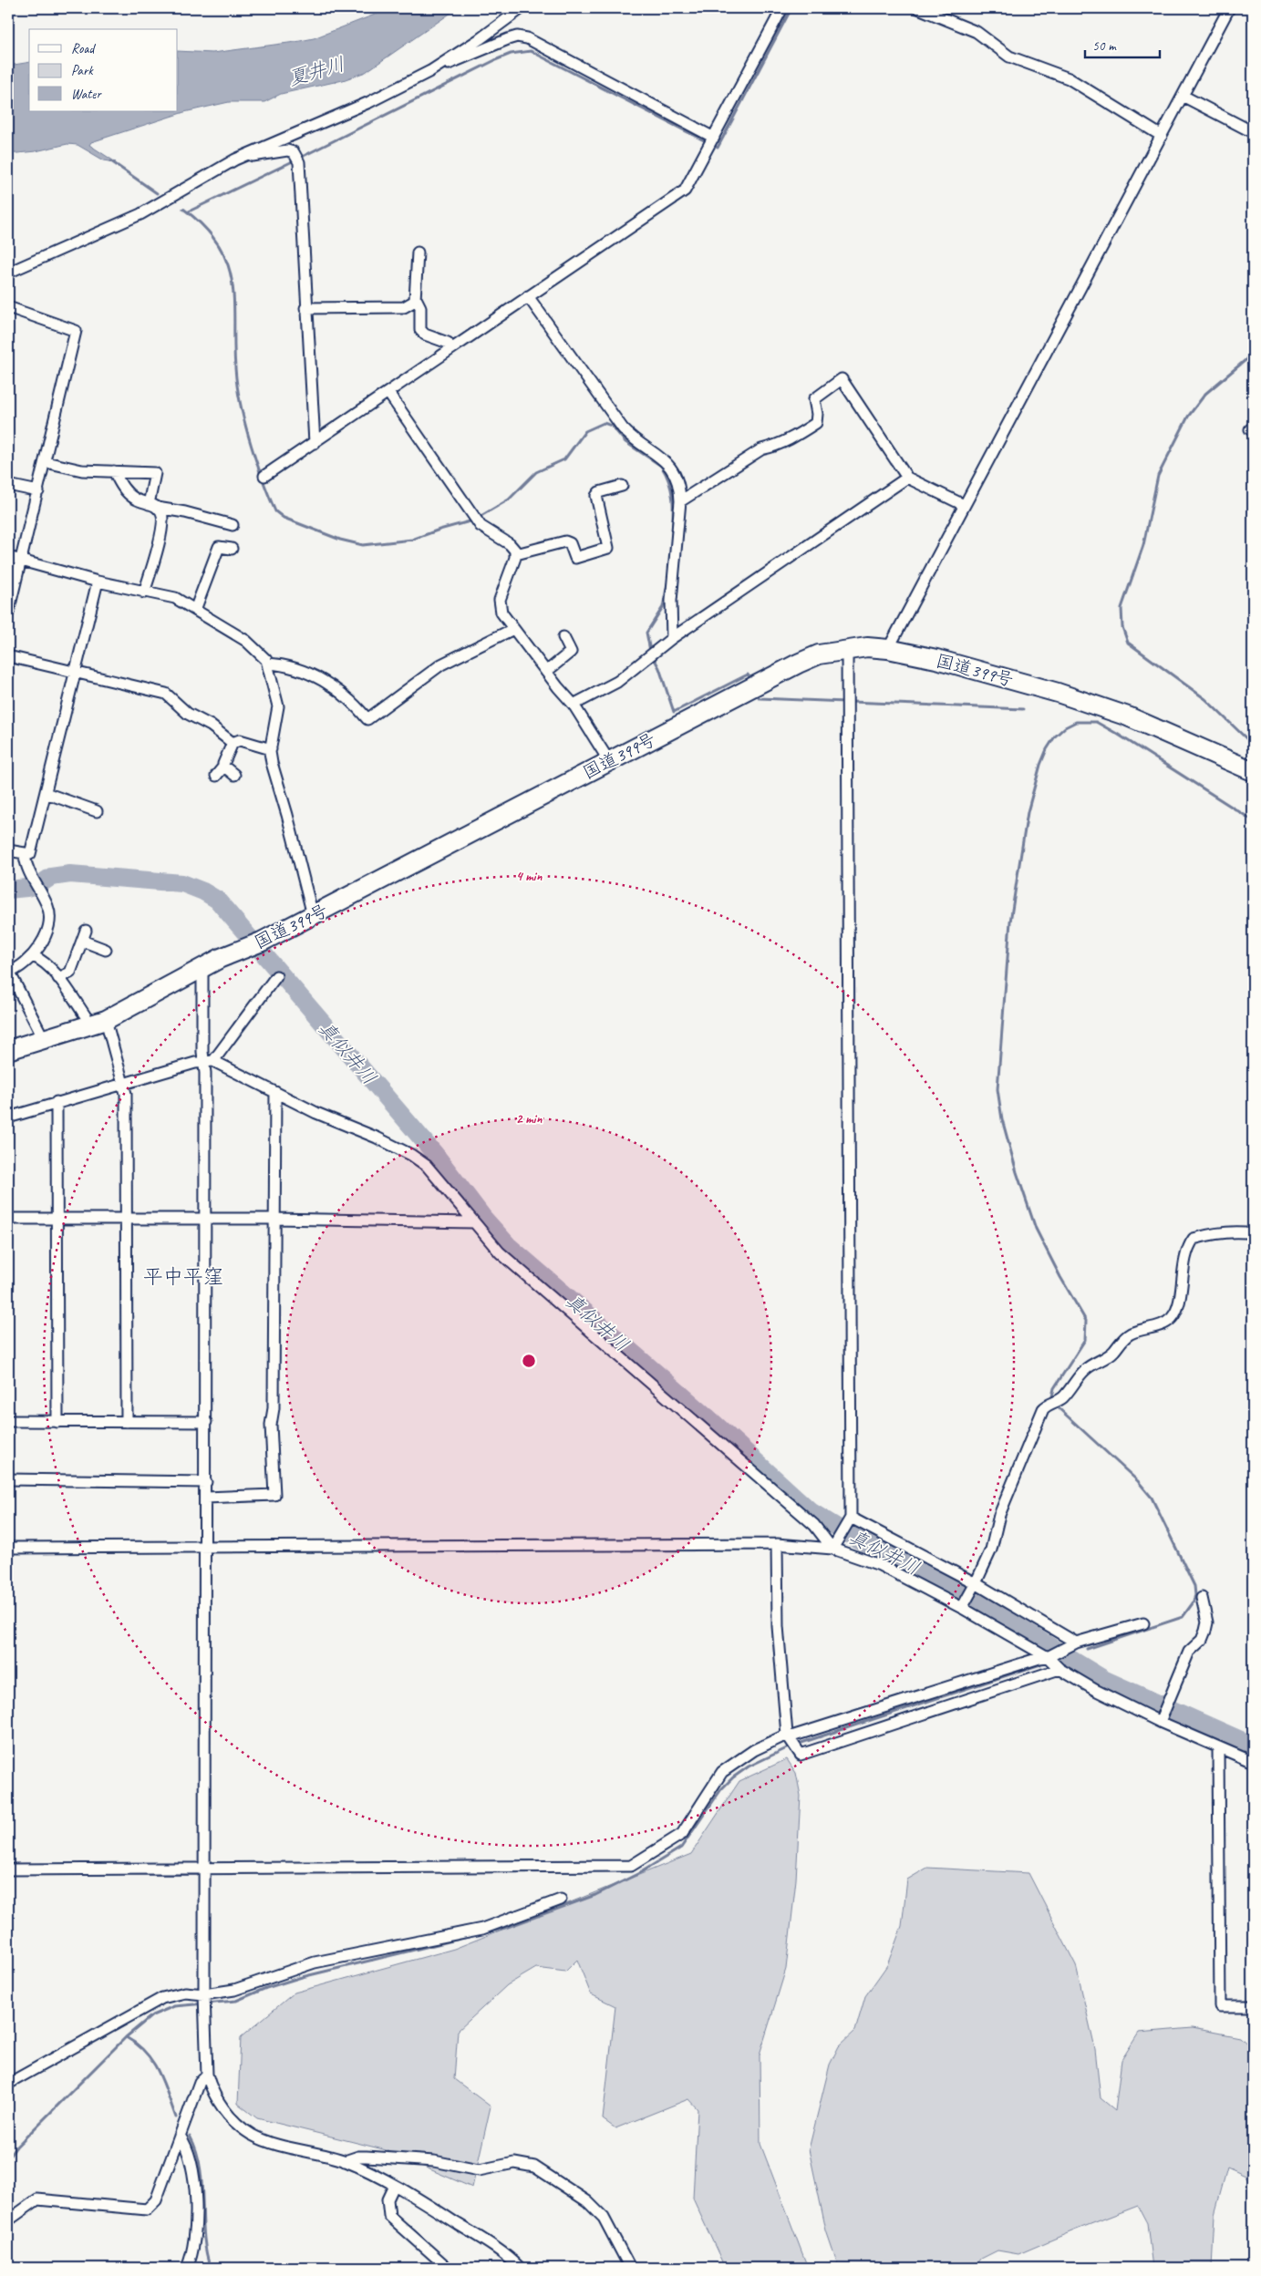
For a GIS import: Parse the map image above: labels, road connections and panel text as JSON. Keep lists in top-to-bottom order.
{
  "streets": {
    "highway": ["国道399号"]
  },
  "districts": ["平中平窪"],
  "water": ["夏井川", "真似井川"],
  "legend": ["Road", "Park", "Water"],
  "scale_bar": "50 m",
  "rings": ["4 min", "2 min"]
}
